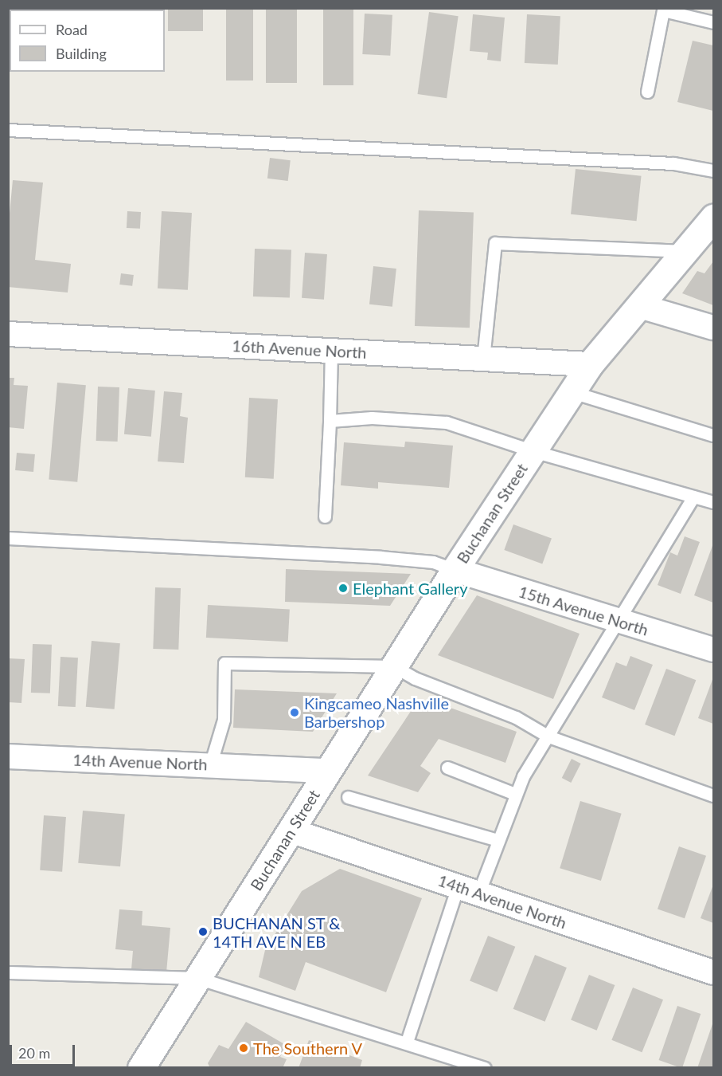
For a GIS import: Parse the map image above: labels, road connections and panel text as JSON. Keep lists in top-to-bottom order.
{
  "streets": {
    "street": [
      "16th Avenue North",
      "Buchanan Street",
      "15th Avenue North",
      "14th Avenue North"
    ]
  },
  "crossings": [
    ["16th Avenue North", "Buchanan Street"],
    ["Buchanan Street", "15th Avenue North"],
    ["Buchanan Street", "14th Avenue North"]
  ],
  "places": [
    "Elephant Gallery",
    "Kingcameo Nashville Barbershop",
    "BUCHANAN ST & 14TH AVE N EB",
    "The Southern V"
  ],
  "legend": ["Road", "Building"],
  "scale_bar": "20 m"
}
